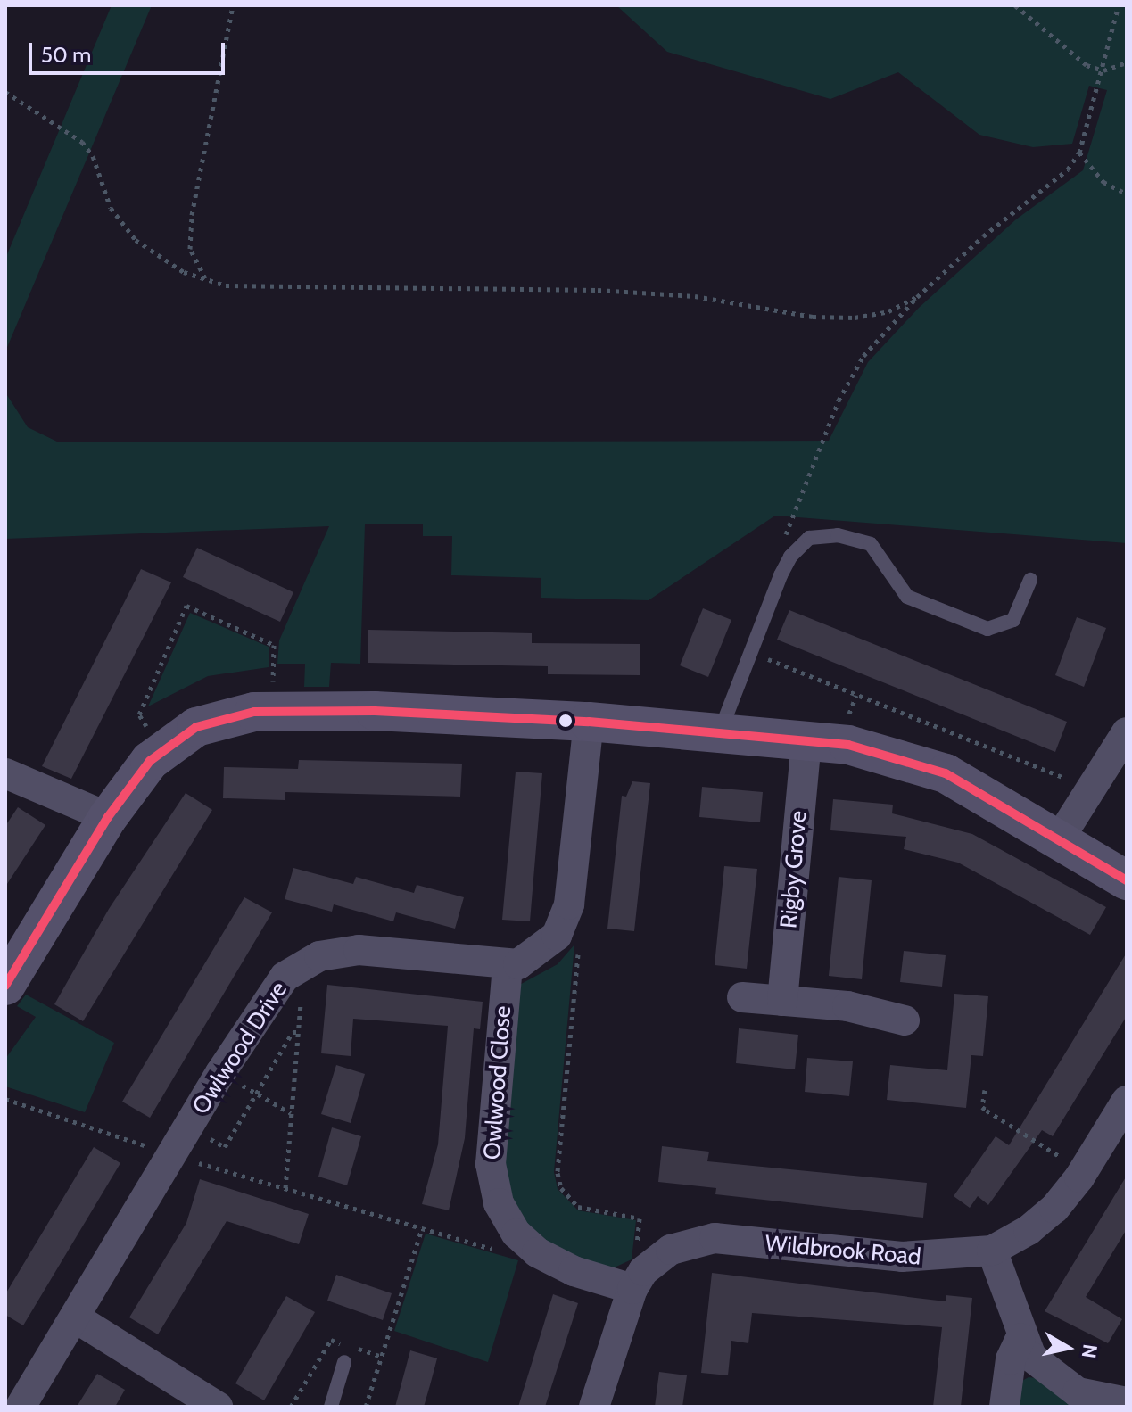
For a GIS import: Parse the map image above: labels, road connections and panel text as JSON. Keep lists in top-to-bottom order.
{
  "streets": {
    "street": [
      "Rigby Grove",
      "Owlwood Drive",
      "Owlwood Close",
      "Wildbrook Road"
    ]
  },
  "crossings": [
    ["Owlwood Drive", "Owlwood Close"],
    ["Owlwood Close", "Wildbrook Road"]
  ],
  "scale_bar": "50 m",
  "north": "right"
}
